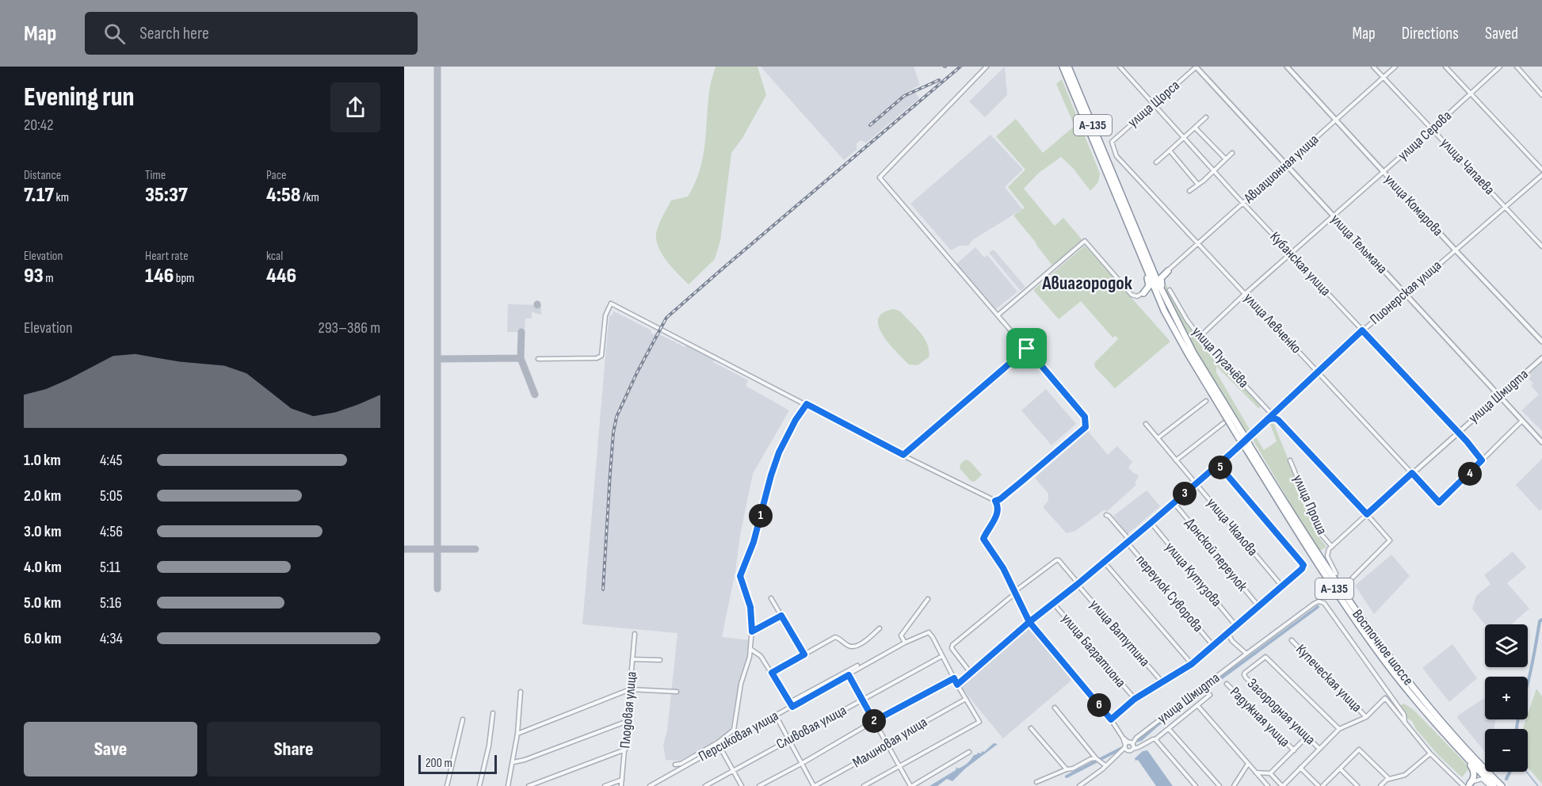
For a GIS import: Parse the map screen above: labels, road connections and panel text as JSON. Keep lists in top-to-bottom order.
{
  "streets": {
    "highway": ["А-135", "Восточное шоссе"],
    "street": [
      "улица Щорса",
      "улица Серова",
      "улица Чапаева",
      "Авиационная улица",
      "улица Комарова",
      "улица Тельмана",
      "Кубанская улица",
      "Пионерская улица",
      "улица Левченко",
      "улица Пугачёва",
      "улица Шмидта",
      "улица Проша",
      "улица Чкалова",
      "Донской переулок",
      "улица Кутузова",
      "переулок Суворова",
      "улица Ватутина",
      "улица Багратиона",
      "Купеческая улица",
      "Плодовая улица",
      "Загородная улица",
      "Радужная улица",
      "Сливовая улица",
      "Персиковая улица",
      "Малиновая улица"
    ]
  },
  "crossings": [
    ["улица Щорса", "улица Тельмана"],
    ["улица Щорса", "Кубанская улица"],
    ["улица Щорса", "улица Левченко"],
    ["А-135", "Восточное шоссе"],
    ["улица Серова", "улица Чапаева"],
    ["улица Серова", "улица Комарова"],
    ["улица Серова", "улица Тельмана"],
    ["улица Серова", "Кубанская улица"],
    ["улица Серова", "улица Левченко"],
    ["улица Серова", "улица Пугачёва"],
    ["улица Чапаева", "Авиационная улица"],
    ["улица Чапаева", "Пионерская улица"],
    ["Авиационная улица", "улица Комарова"],
    ["Авиационная улица", "улица Тельмана"],
    ["Авиационная улица", "Кубанская улица"],
    ["Авиационная улица", "улица Левченко"],
    ["улица Комарова", "Пионерская улица"],
    ["улица Тельмана", "Пионерская улица"],
    ["улица Тельмана", "улица Шмидта"],
    ["Кубанская улица", "Пионерская улица"],
    ["Кубанская улица", "улица Левченко"],
    ["Кубанская улица", "улица Шмидта"],
    ["Пионерская улица", "улица Левченко"],
    ["Пионерская улица", "улица Пугачёва"],
    ["Пионерская улица", "улица Шмидта"],
    ["Пионерская улица", "улица Чкалова"],
    ["Пионерская улица", "Донской переулок"],
    ["Пионерская улица", "улица Кутузова"],
    ["Пионерская улица", "переулок Суворова"],
    ["Пионерская улица", "улица Ватутина"],
    ["Пионерская улица", "улица Багратиона"],
    ["улица Левченко", "улица Шмидта"],
    ["улица Пугачёва", "улица Шмидта"],
    ["улица Шмидта", "улица Проша"],
    ["улица Шмидта", "улица Чкалова"],
    ["улица Шмидта", "Донской переулок"],
    ["улица Шмидта", "улица Кутузова"],
    ["улица Шмидта", "переулок Суворова"],
    ["улица Шмидта", "улица Ватутина"],
    ["улица Шмидта", "улица Багратиона"],
    ["Купеческая улица", "Загородная улица"],
    ["Сливовая улица", "Персиковая улица"]
  ],
  "districts": ["Авиагородок"],
  "scale_bar": "200 m",
  "page": {
    "header": "Map",
    "search": "Search here",
    "nav": ["Map", "Directions", "Saved"],
    "heading": ["Evening run", "20:42"],
    "stats": [
      ["Distance", "7.17 km"],
      ["Time", "35:37"],
      ["Pace", "4:58 /km"],
      ["Elevation", "93 m"],
      ["Heart rate", "146 bpm"],
      ["kcal", "446"]
    ],
    "chart": ["Elevation", "293–386 m"],
    "list": [
      {
        "name": "1.0 km",
        "note": "4:45"
      },
      {
        "name": "2.0 km",
        "note": "5:05"
      },
      {
        "name": "3.0 km",
        "note": "4:56"
      },
      {
        "name": "4.0 km",
        "note": "5:11"
      },
      {
        "name": "5.0 km",
        "note": "5:16"
      },
      {
        "name": "6.0 km",
        "note": "4:34"
      }
    ],
    "pins": [
      "5",
      "4",
      "3",
      "1",
      "6",
      "2"
    ],
    "map_buttons": ["+", "−"],
    "buttons": ["Save", "Share"],
    "scale": "200 m"
  }
}
